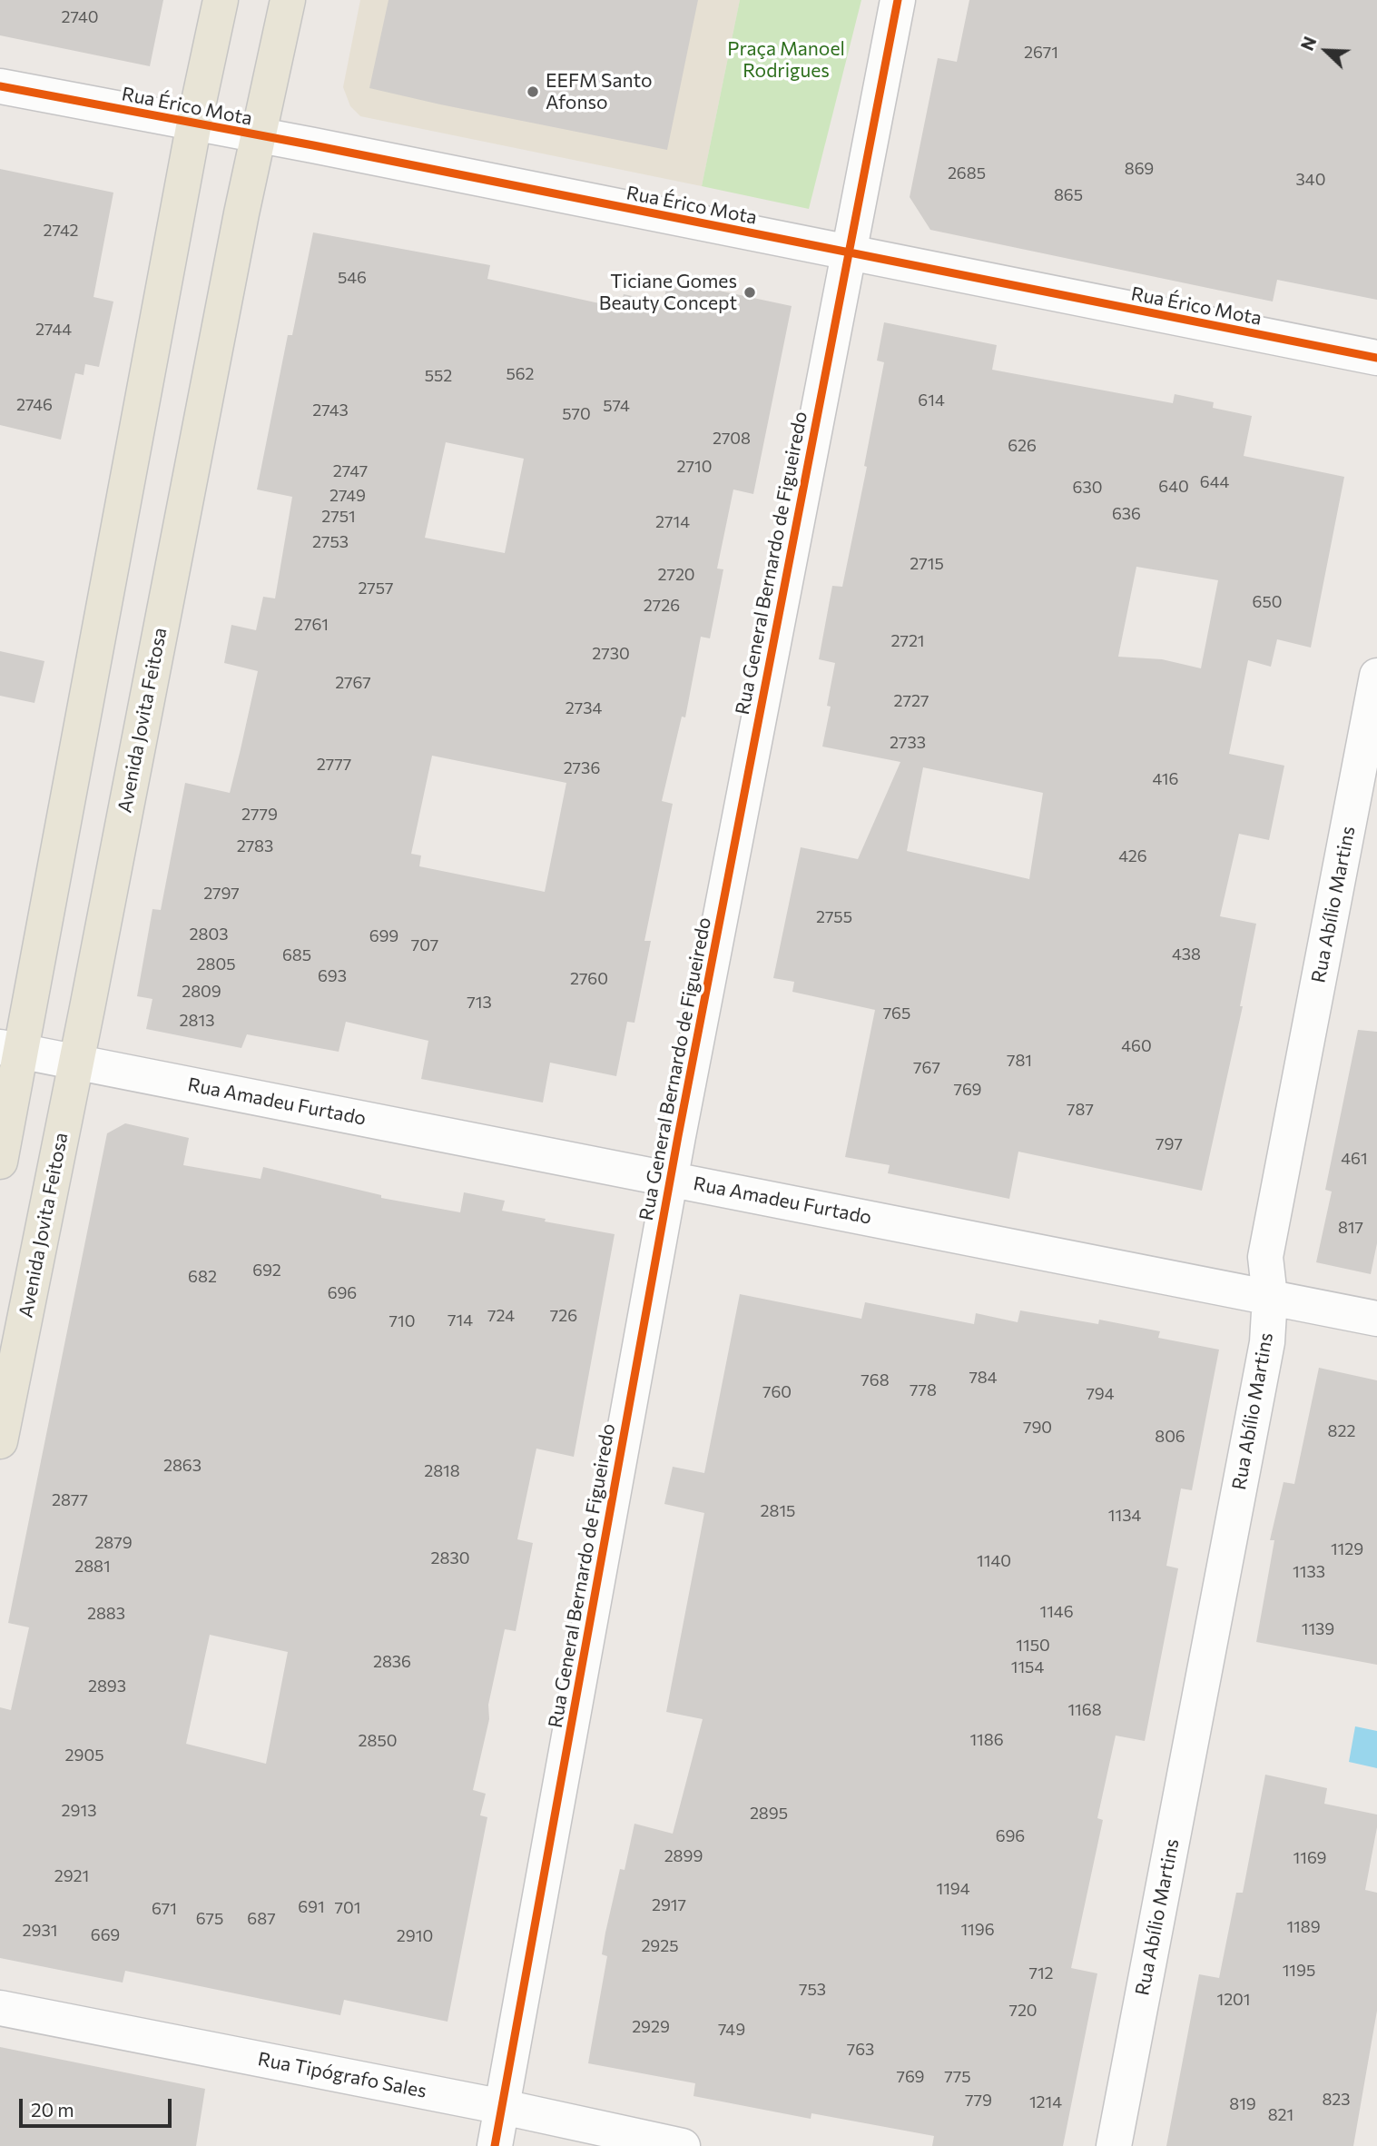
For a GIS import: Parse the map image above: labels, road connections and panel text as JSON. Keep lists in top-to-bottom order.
{
  "streets": {
    "main road": ["Avenida Jovita Feitosa"],
    "street": [
      "Rua Érico Mota",
      "Rua General Bernardo de Figueiredo",
      "Rua Abílio Martins",
      "Rua Amadeu Furtado",
      "Rua Tipógrafo Sales"
    ]
  },
  "crossings": [
    ["Rua Érico Mota", "Rua General Bernardo de Figueiredo"],
    ["Rua Érico Mota", "Avenida Jovita Feitosa"],
    ["Rua General Bernardo de Figueiredo", "Rua Amadeu Furtado"],
    ["Rua General Bernardo de Figueiredo", "Rua Tipógrafo Sales"],
    ["Avenida Jovita Feitosa", "Rua Amadeu Furtado"],
    ["Rua Abílio Martins", "Rua Amadeu Furtado"]
  ],
  "parks": ["Praça Manoel Rodrigues"],
  "places": ["EEFM Santo Afonso", "Ticiane Gomes Beauty Concept"],
  "house_numbers": [
    "2740",
    "2671",
    "869",
    "2685",
    "340",
    "865",
    "2742",
    "546",
    "2744",
    "562",
    "552",
    "614",
    "2746",
    "574",
    "2743",
    "570",
    "2708",
    "626",
    "2710",
    "2747",
    "644",
    "640",
    "630",
    "2749",
    "636",
    "2751",
    "2714",
    "2753",
    "2715",
    "2720",
    "2757",
    "650",
    "2726",
    "2761",
    "2721",
    "2730",
    "2767",
    "2727",
    "2734",
    "2733",
    "2777",
    "2736",
    "416",
    "2779",
    "2783",
    "426",
    "2797",
    "2755",
    "2803",
    "699",
    "707",
    "438",
    "685",
    "2805",
    "693",
    "2760",
    "2809",
    "713",
    "765",
    "2813",
    "460",
    "781",
    "767",
    "769",
    "787",
    "797",
    "461",
    "817",
    "692",
    "682",
    "696",
    "724",
    "726",
    "714",
    "710",
    "784",
    "768",
    "778",
    "760",
    "794",
    "790",
    "822",
    "806",
    "2863",
    "2818",
    "2877",
    "2815",
    "1134",
    "2879",
    "1129",
    "2830",
    "1140",
    "2881",
    "1133",
    "1146",
    "2883",
    "1139",
    "1150",
    "2836",
    "1154",
    "2893",
    "1168",
    "1186",
    "2850",
    "2905",
    "2913",
    "2895",
    "696",
    "2899",
    "1169",
    "2921",
    "1194",
    "2917",
    "691",
    "701",
    "671",
    "675",
    "687",
    "1189",
    "1196",
    "2931",
    "669",
    "2910",
    "2925",
    "1195",
    "712",
    "753",
    "1201",
    "720",
    "2929",
    "749",
    "763",
    "769",
    "775",
    "823",
    "779",
    "1214",
    "819",
    "821"
  ],
  "scale_bar": "20 m",
  "north": "top left"
}
